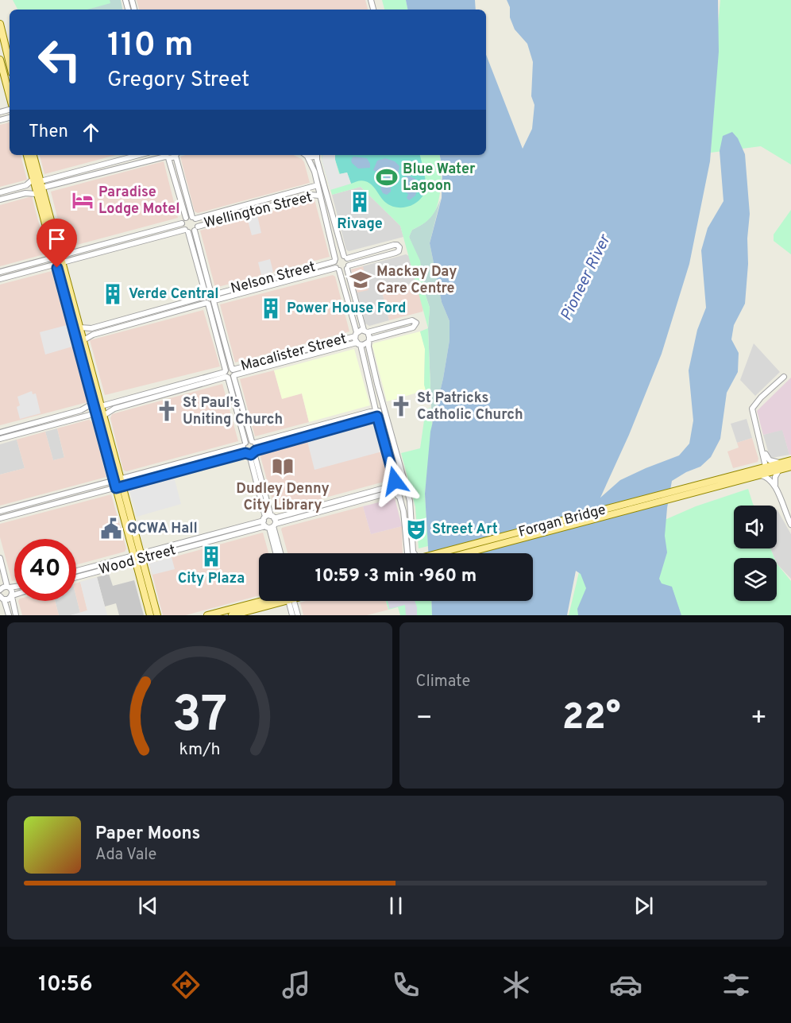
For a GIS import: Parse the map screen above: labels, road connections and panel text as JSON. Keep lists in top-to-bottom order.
{
  "streets": {
    "main road": ["Forgan Bridge"],
    "street": [
      "Wellington Street",
      "Nelson Street",
      "Macalister Street",
      "Wood Street"
    ]
  },
  "water": ["Pioneer River"],
  "places": {
    "sports": ["Blue Water Lagoon"],
    "hotel": ["Paradise Lodge Motel"],
    "building": [
      "Rivage",
      "Verde Central",
      "Power House Ford",
      "City Plaza"
    ],
    "school or university": ["Mackay Day Care Centre"],
    "church": ["St Patricks Catholic Church", "St Paul's Uniting Church"],
    "library": ["Dudley Denny City Library"],
    "public building": ["QCWA Hall"],
    "theatre": ["Street Art"]
  },
  "page": {
    "turn": ["110 m", "Gregory Street"],
    "then": "Then",
    "limit": "40",
    "trip": "10:59 · 3 min · 960 m",
    "tile": "Climate",
    "heat": ["−", "22°", "+"],
    "song": ["Paper Moons", "Ada Vale"],
    "tabs": "10:56",
    "gauge": ["37", "km/h"]
  }
}
